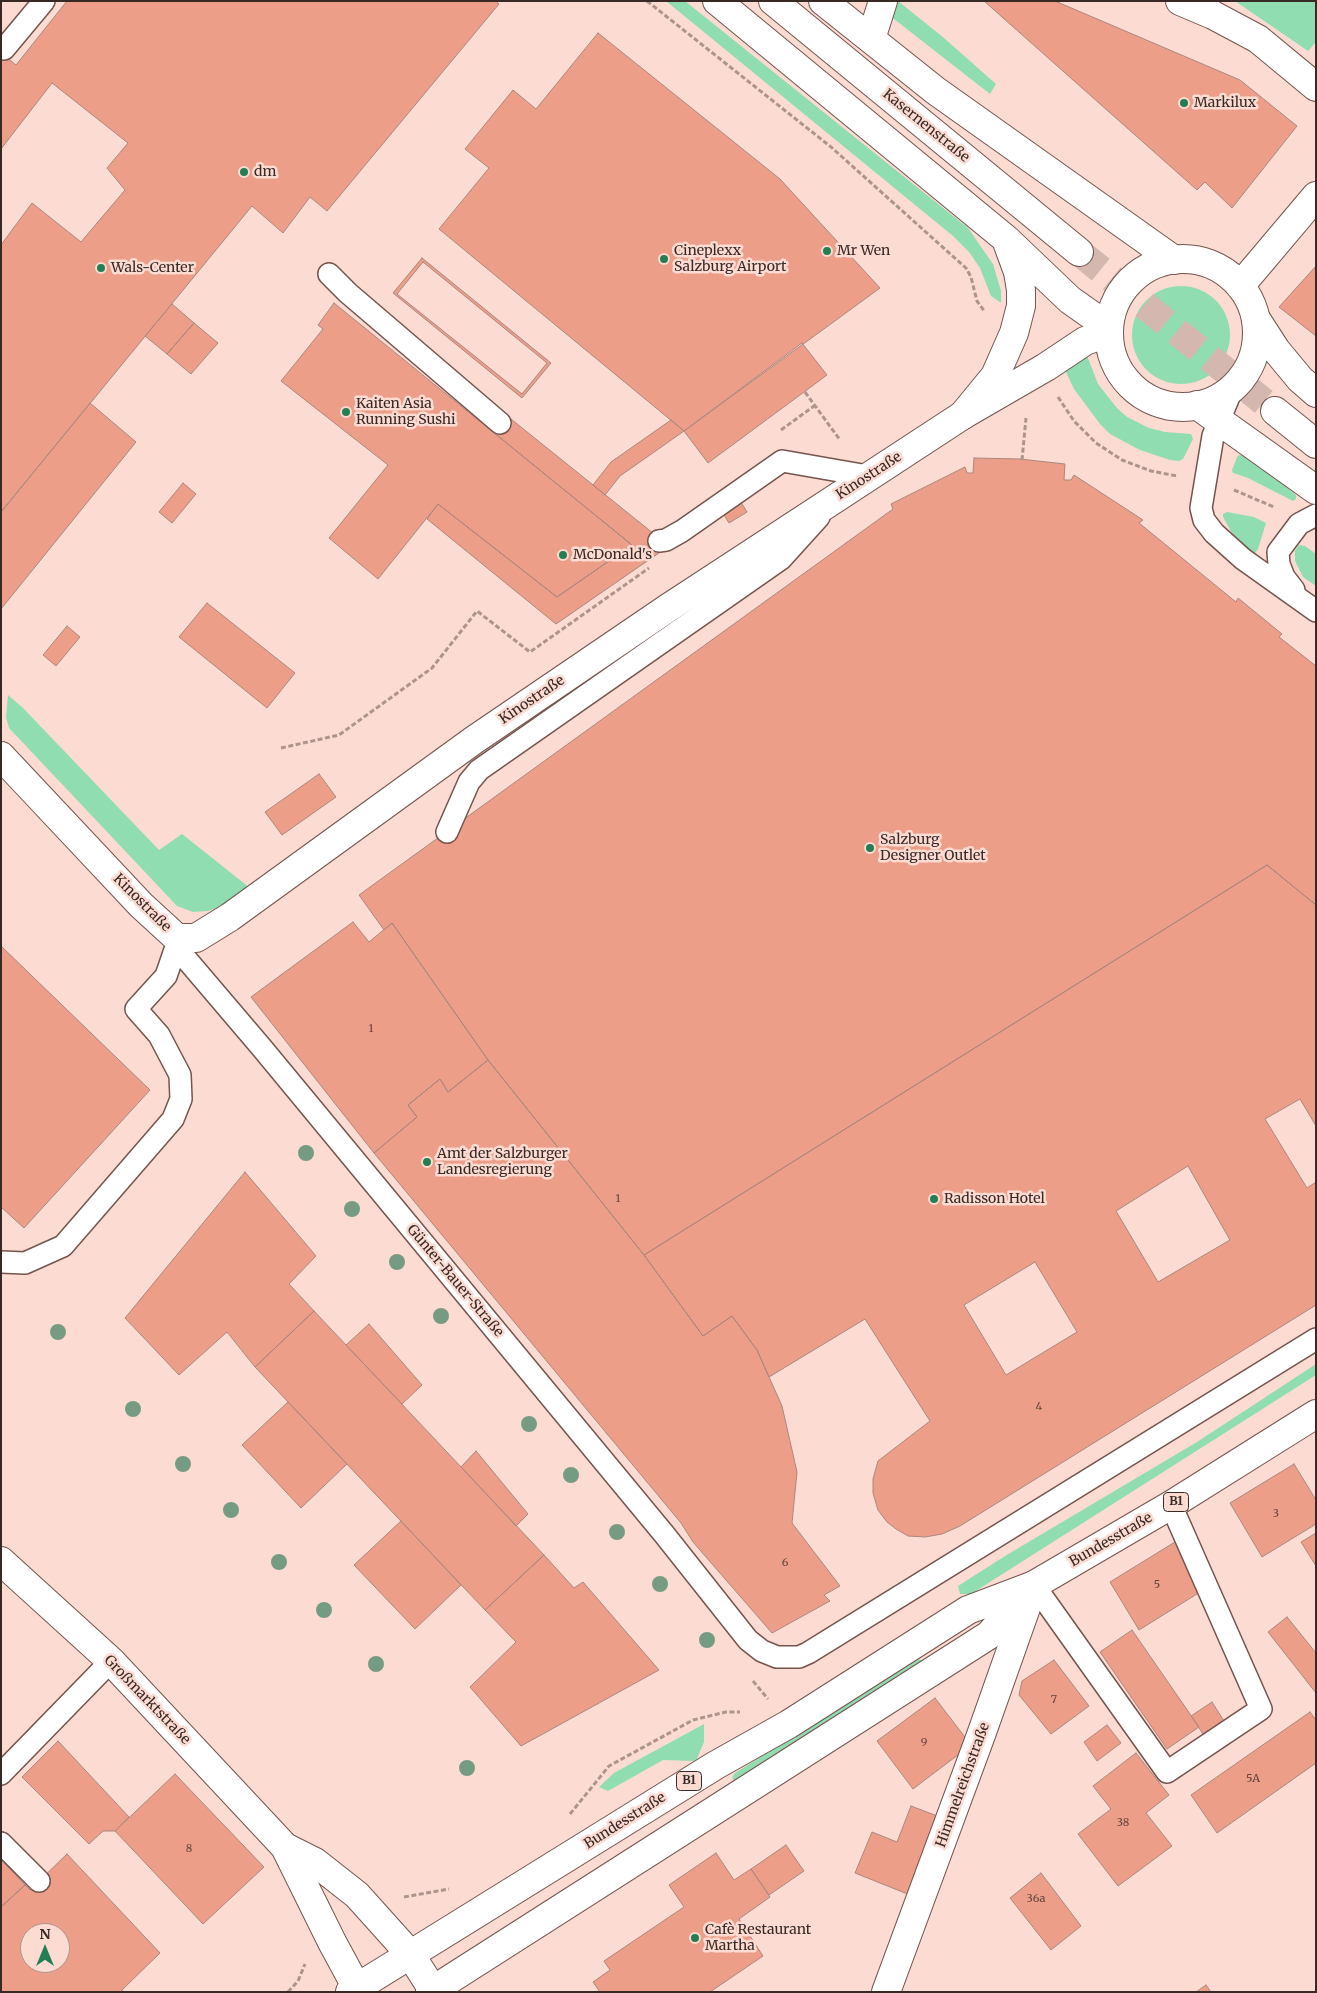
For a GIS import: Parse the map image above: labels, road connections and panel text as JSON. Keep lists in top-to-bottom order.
{
  "streets": {
    "main road": [
      "Kasernenstraße",
      "Kinostraße",
      "B1",
      "Bundesstraße",
      "Großmarktstraße",
      "Himmelreichstraße"
    ],
    "lane": ["Günter-Bauer-Straße"]
  },
  "crossings": [
    ["Kinostraße", "Günter-Bauer-Straße"],
    ["Bundesstraße", "Großmarktstraße"],
    ["Bundesstraße", "Himmelreichstraße"]
  ],
  "places": [
    "Markilux",
    "dm",
    "Mr Wen",
    "Cineplexx Salzburg Airport",
    "Wals-Center",
    "Kaiten Asia Running Sushi",
    "McDonald's",
    "Salzburg Designer Outlet",
    "Amt der Salzburger Landesregierung",
    "Radisson Hotel",
    "Cafè Restaurant Martha"
  ],
  "house_numbers": [
    "1",
    "1",
    "4",
    "3",
    "6",
    "5",
    "7",
    "9",
    "5A",
    "38",
    "8",
    "36a"
  ],
  "north": "top"
}
